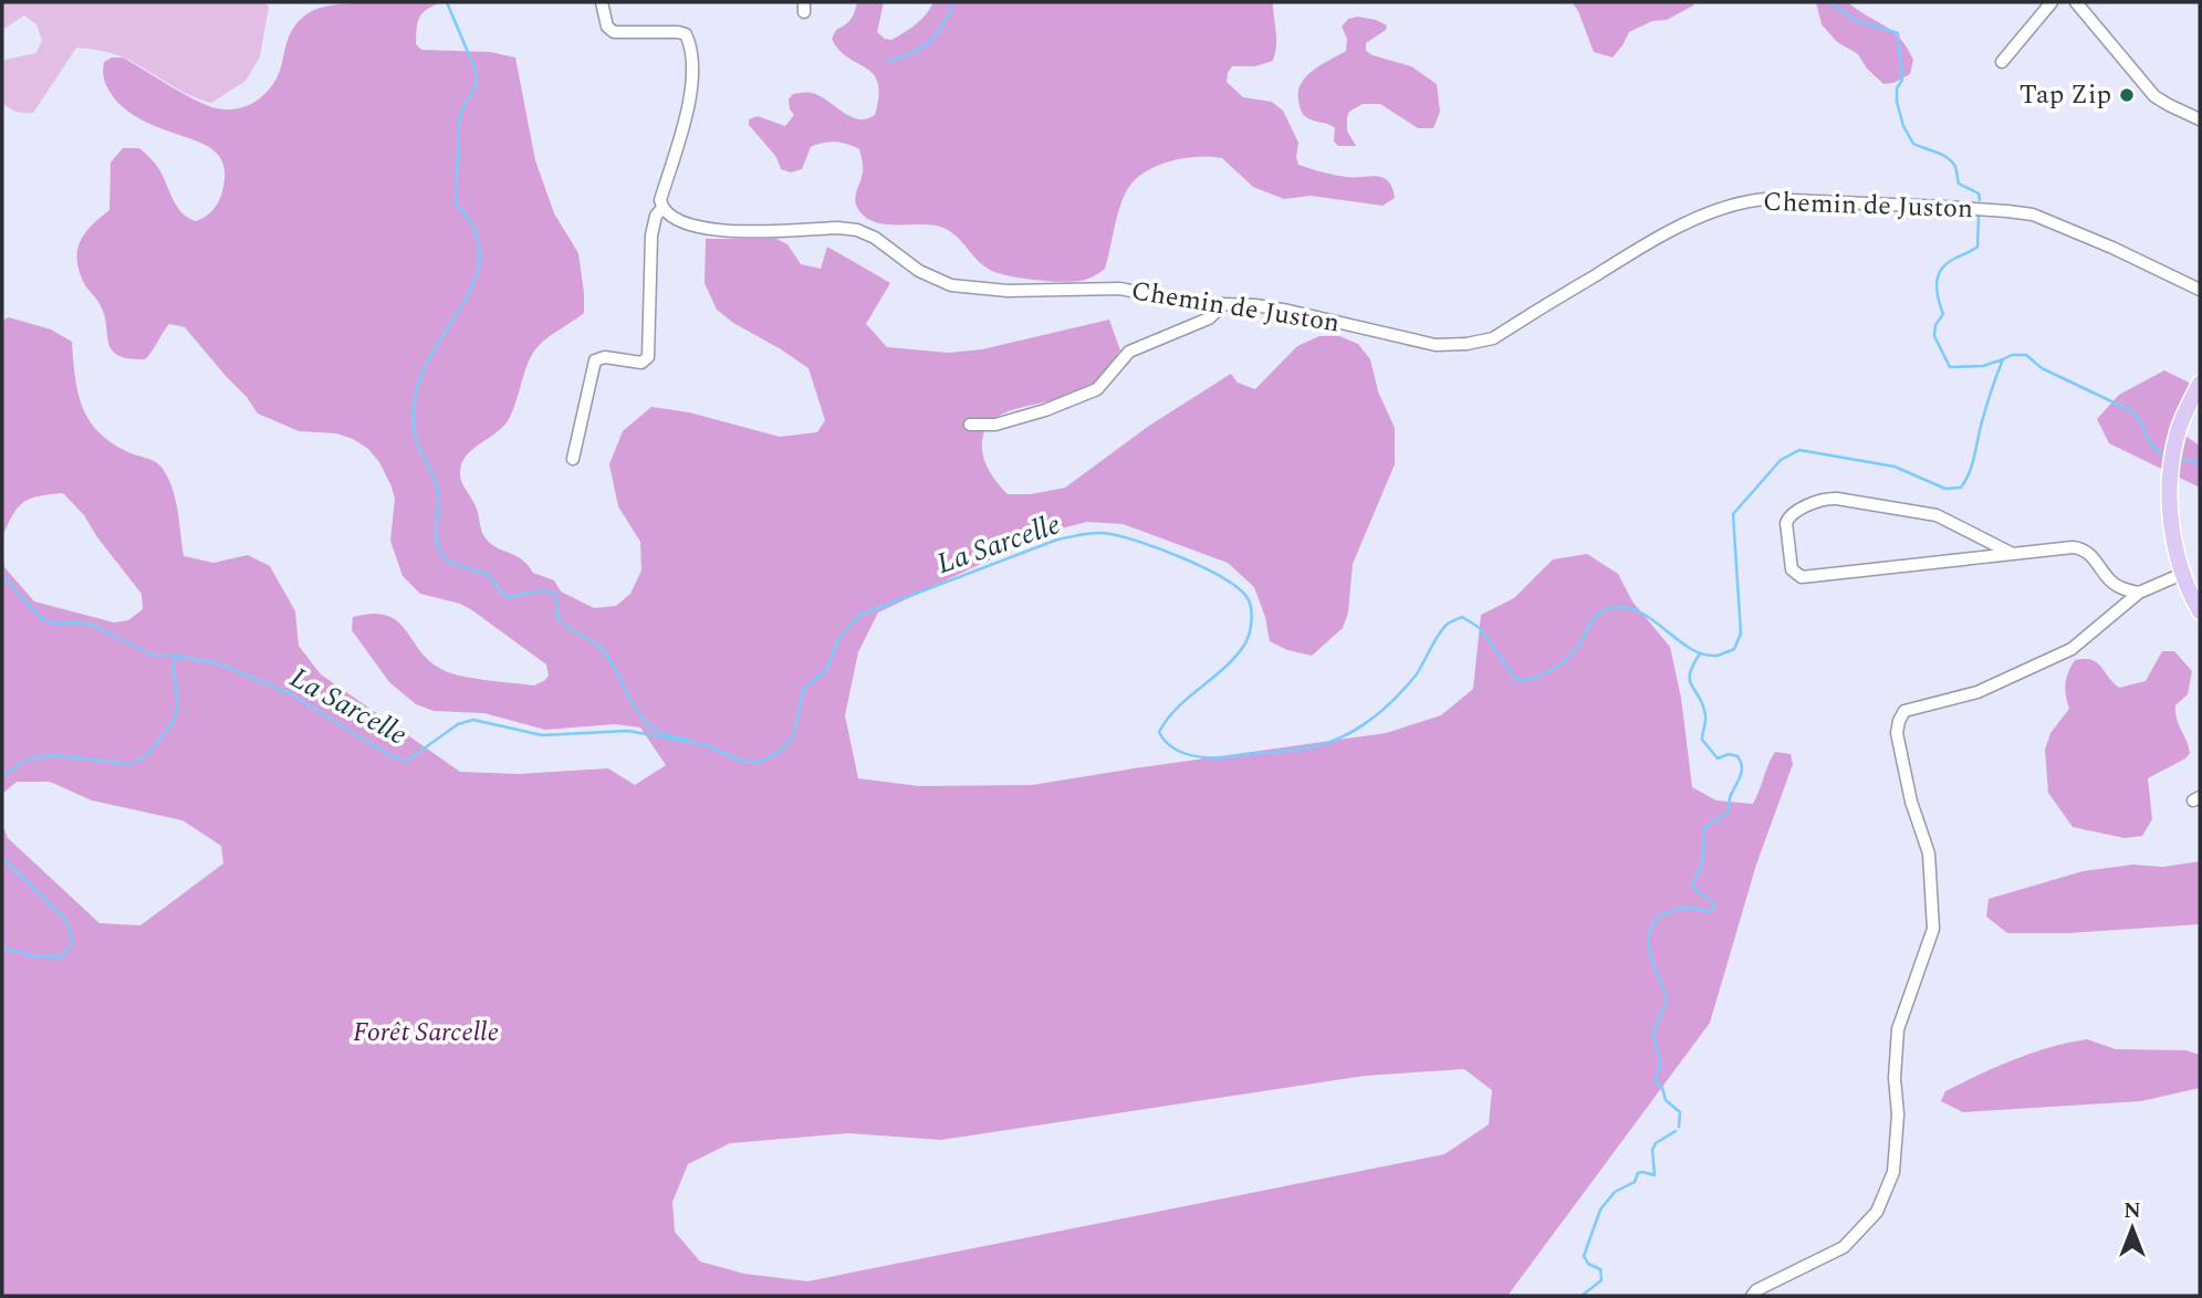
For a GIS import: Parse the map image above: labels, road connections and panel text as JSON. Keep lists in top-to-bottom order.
{
  "streets": {
    "street": ["Chemin de Juston"]
  },
  "water": ["La Sarcelle"],
  "parks": ["Forêt Sarcelle"],
  "places": ["Tap Zip"],
  "north": "top"
}
